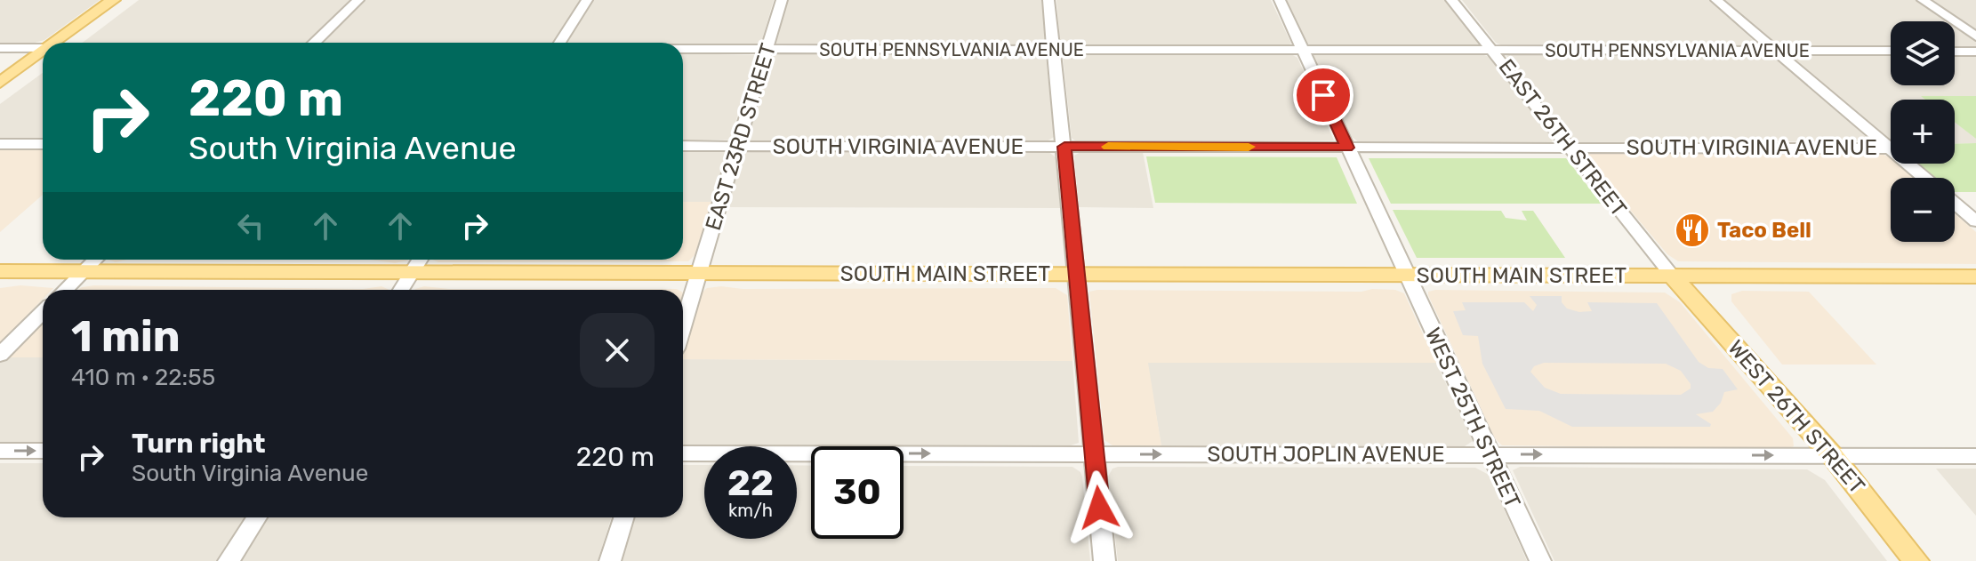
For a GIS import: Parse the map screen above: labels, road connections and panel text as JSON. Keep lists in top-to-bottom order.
{
  "streets": {
    "main road": ["SOUTH MAIN STREET", "WEST 26TH STREET"],
    "street": [
      "SOUTH PENNSYLVANIA AVENUE",
      "EAST 23RD STREET",
      "EAST 26TH STREET",
      "SOUTH VIRGINIA AVENUE",
      "WEST 25TH STREET",
      "SOUTH JOPLIN AVENUE"
    ]
  },
  "crossings": [
    ["SOUTH PENNSYLVANIA AVENUE", "EAST 23RD STREET"],
    ["SOUTH PENNSYLVANIA AVENUE", "EAST 26TH STREET"],
    ["SOUTH PENNSYLVANIA AVENUE", "WEST 25TH STREET"],
    ["EAST 23RD STREET", "SOUTH VIRGINIA AVENUE"],
    ["EAST 23RD STREET", "SOUTH MAIN STREET"],
    ["EAST 26TH STREET", "SOUTH VIRGINIA AVENUE"],
    ["EAST 26TH STREET", "SOUTH MAIN STREET"],
    ["EAST 26TH STREET", "WEST 26TH STREET"],
    ["SOUTH VIRGINIA AVENUE", "WEST 25TH STREET"],
    ["SOUTH MAIN STREET", "WEST 26TH STREET"],
    ["SOUTH MAIN STREET", "WEST 25TH STREET"],
    ["WEST 26TH STREET", "SOUTH JOPLIN AVENUE"],
    ["WEST 25TH STREET", "SOUTH JOPLIN AVENUE"]
  ],
  "one_way": ["SOUTH JOPLIN AVENUE"],
  "places": {
    "restaurant": ["Taco Bell"]
  },
  "page": {
    "map_buttons": ["+", "−"],
    "turn": ["220 m", "South Virginia Avenue"],
    "heading": ["1 min", "410 m · 22:55"],
    "list": [
      {
        "name": "Turn right",
        "note": "South Virginia Avenue",
        "value": "220 m"
      }
    ],
    "speed": "22 km/h",
    "limit": "30"
  }
}
